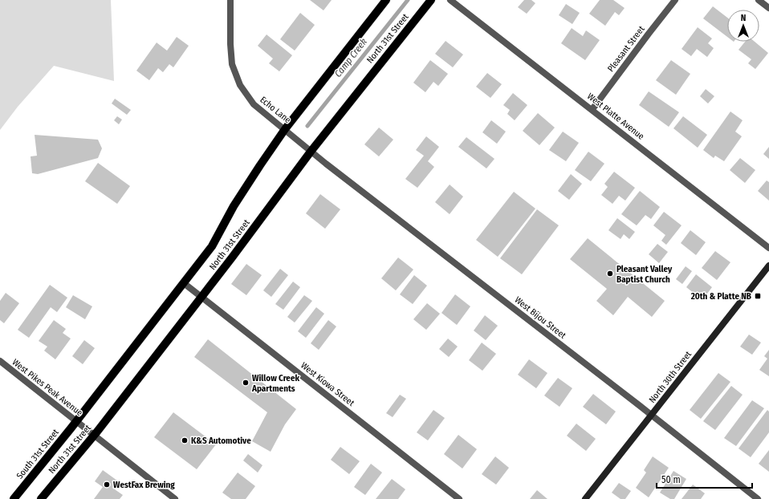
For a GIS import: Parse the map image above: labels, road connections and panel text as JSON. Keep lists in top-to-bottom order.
{
  "streets": {
    "main road": ["North 31st Street", "North 30th Street", "South 31st Street"],
    "street": [
      "Pleasant Street",
      "Echo Lane",
      "West Platte Avenue",
      "West Bijou Street",
      "West Kiowa Street",
      "West Pikes Peak Avenue"
    ]
  },
  "crossings": [
    ["North 31st Street", "Echo Lane"],
    ["North 31st Street", "West Bijou Street"],
    ["North 31st Street", "West Kiowa Street"],
    ["North 31st Street", "West Pikes Peak Avenue"],
    ["North 31st Street", "South 31st Street"],
    ["Pleasant Street", "West Platte Avenue"],
    ["Echo Lane", "West Bijou Street"],
    ["West Bijou Street", "North 30th Street"],
    ["West Pikes Peak Avenue", "South 31st Street"]
  ],
  "water": ["Camp Creek"],
  "places": {
    "other": [
      "Pleasant Valley Baptist Church",
      "Willow Creek Apartments",
      "K&S Automotive",
      "WestFax Brewing"
    ],
    "transit": ["20th & Platte NB"]
  },
  "scale_bar": "50 m",
  "north": "top"
}
